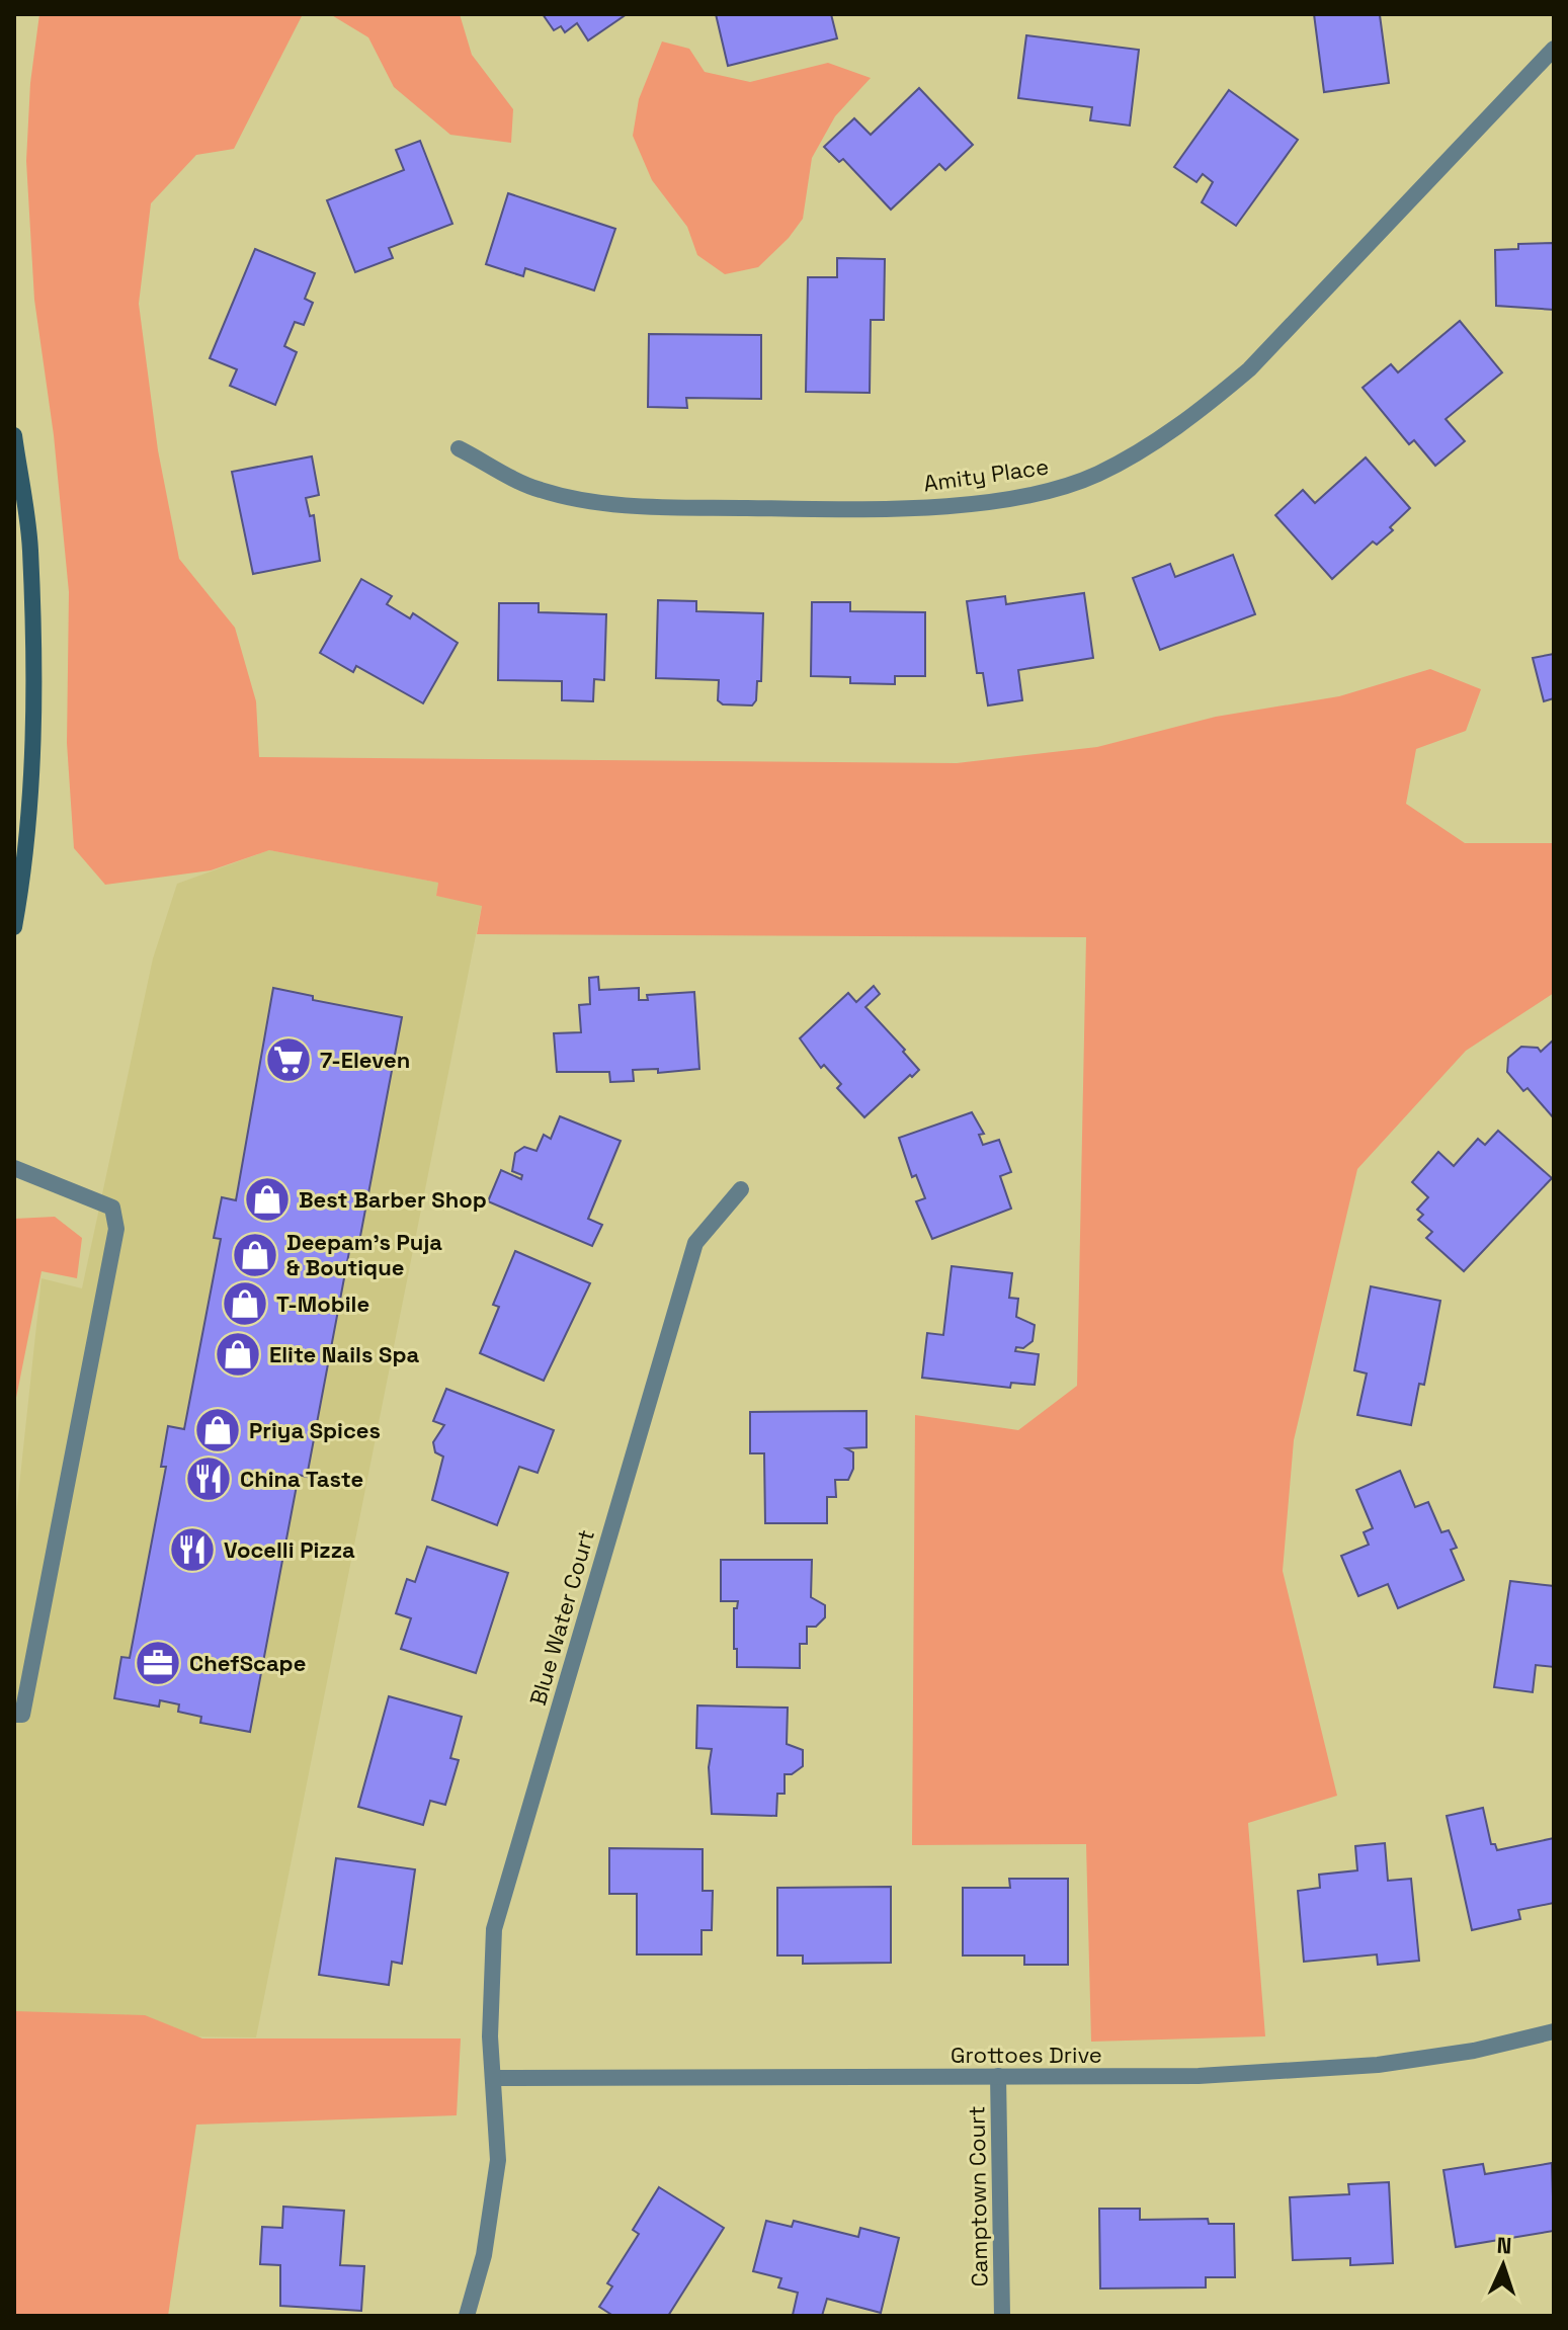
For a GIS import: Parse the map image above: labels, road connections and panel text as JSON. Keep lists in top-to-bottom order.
{
  "streets": {
    "street": [
      "Amity Place",
      "Blue Water Court",
      "Grottoes Drive",
      "Camptown Court"
    ]
  },
  "crossings": [
    ["Blue Water Court", "Grottoes Drive"],
    ["Grottoes Drive", "Camptown Court"]
  ],
  "places": {
    "supermarket": ["7-Eleven"],
    "shop": [
      "Best Barber Shop",
      "Deepam's Puja & Boutique",
      "T-Mobile",
      "Elite Nails Spa",
      "Priya Spices"
    ],
    "restaurant": ["China Taste", "Vocelli Pizza"],
    "office": ["ChefScape"]
  },
  "north": "top"
}
